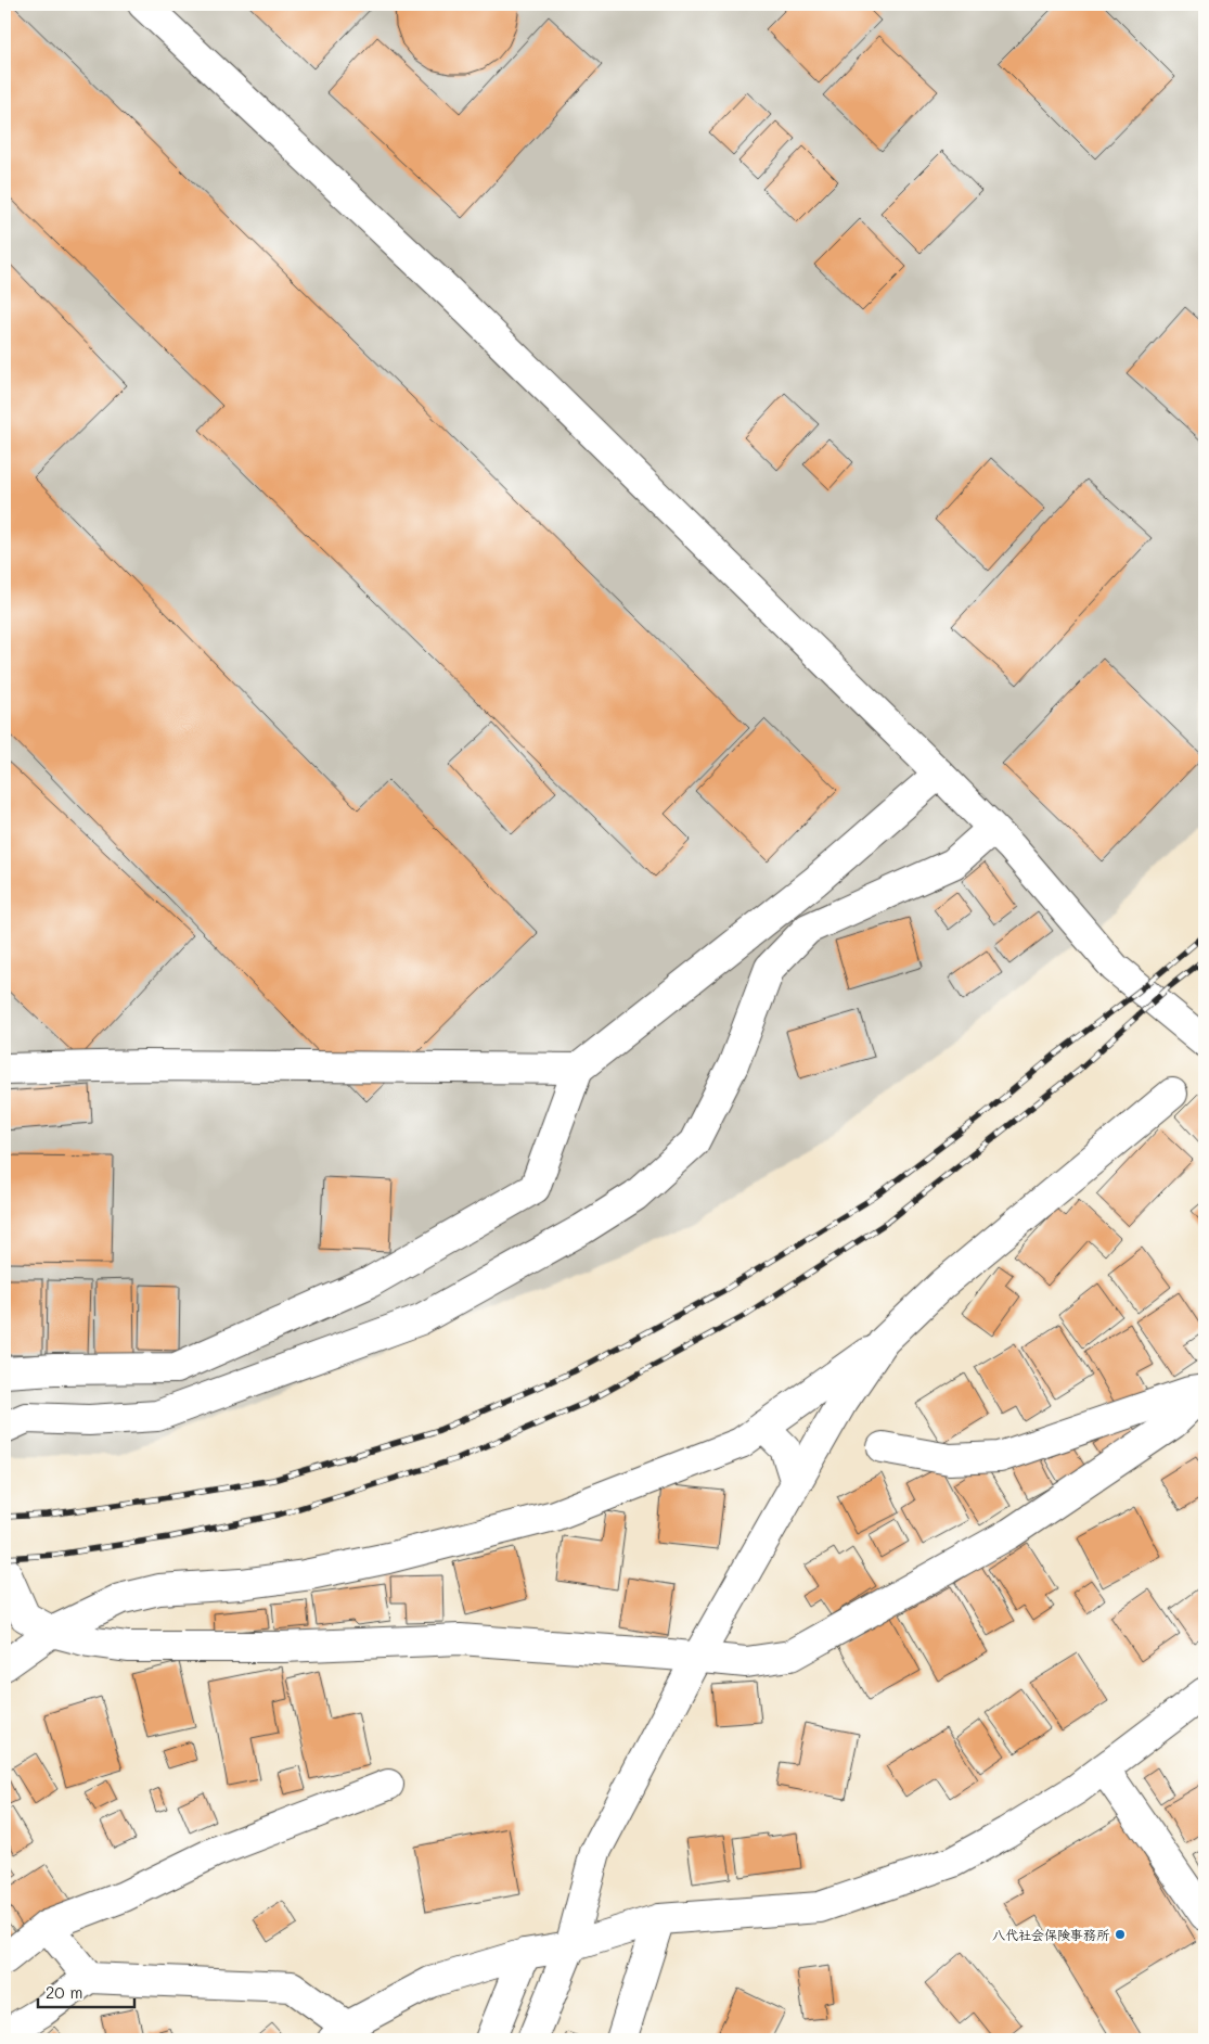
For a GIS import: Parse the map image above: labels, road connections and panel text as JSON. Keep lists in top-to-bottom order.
{
  "places": ["八代社会保険事務所"],
  "scale_bar": "20 m"
}
